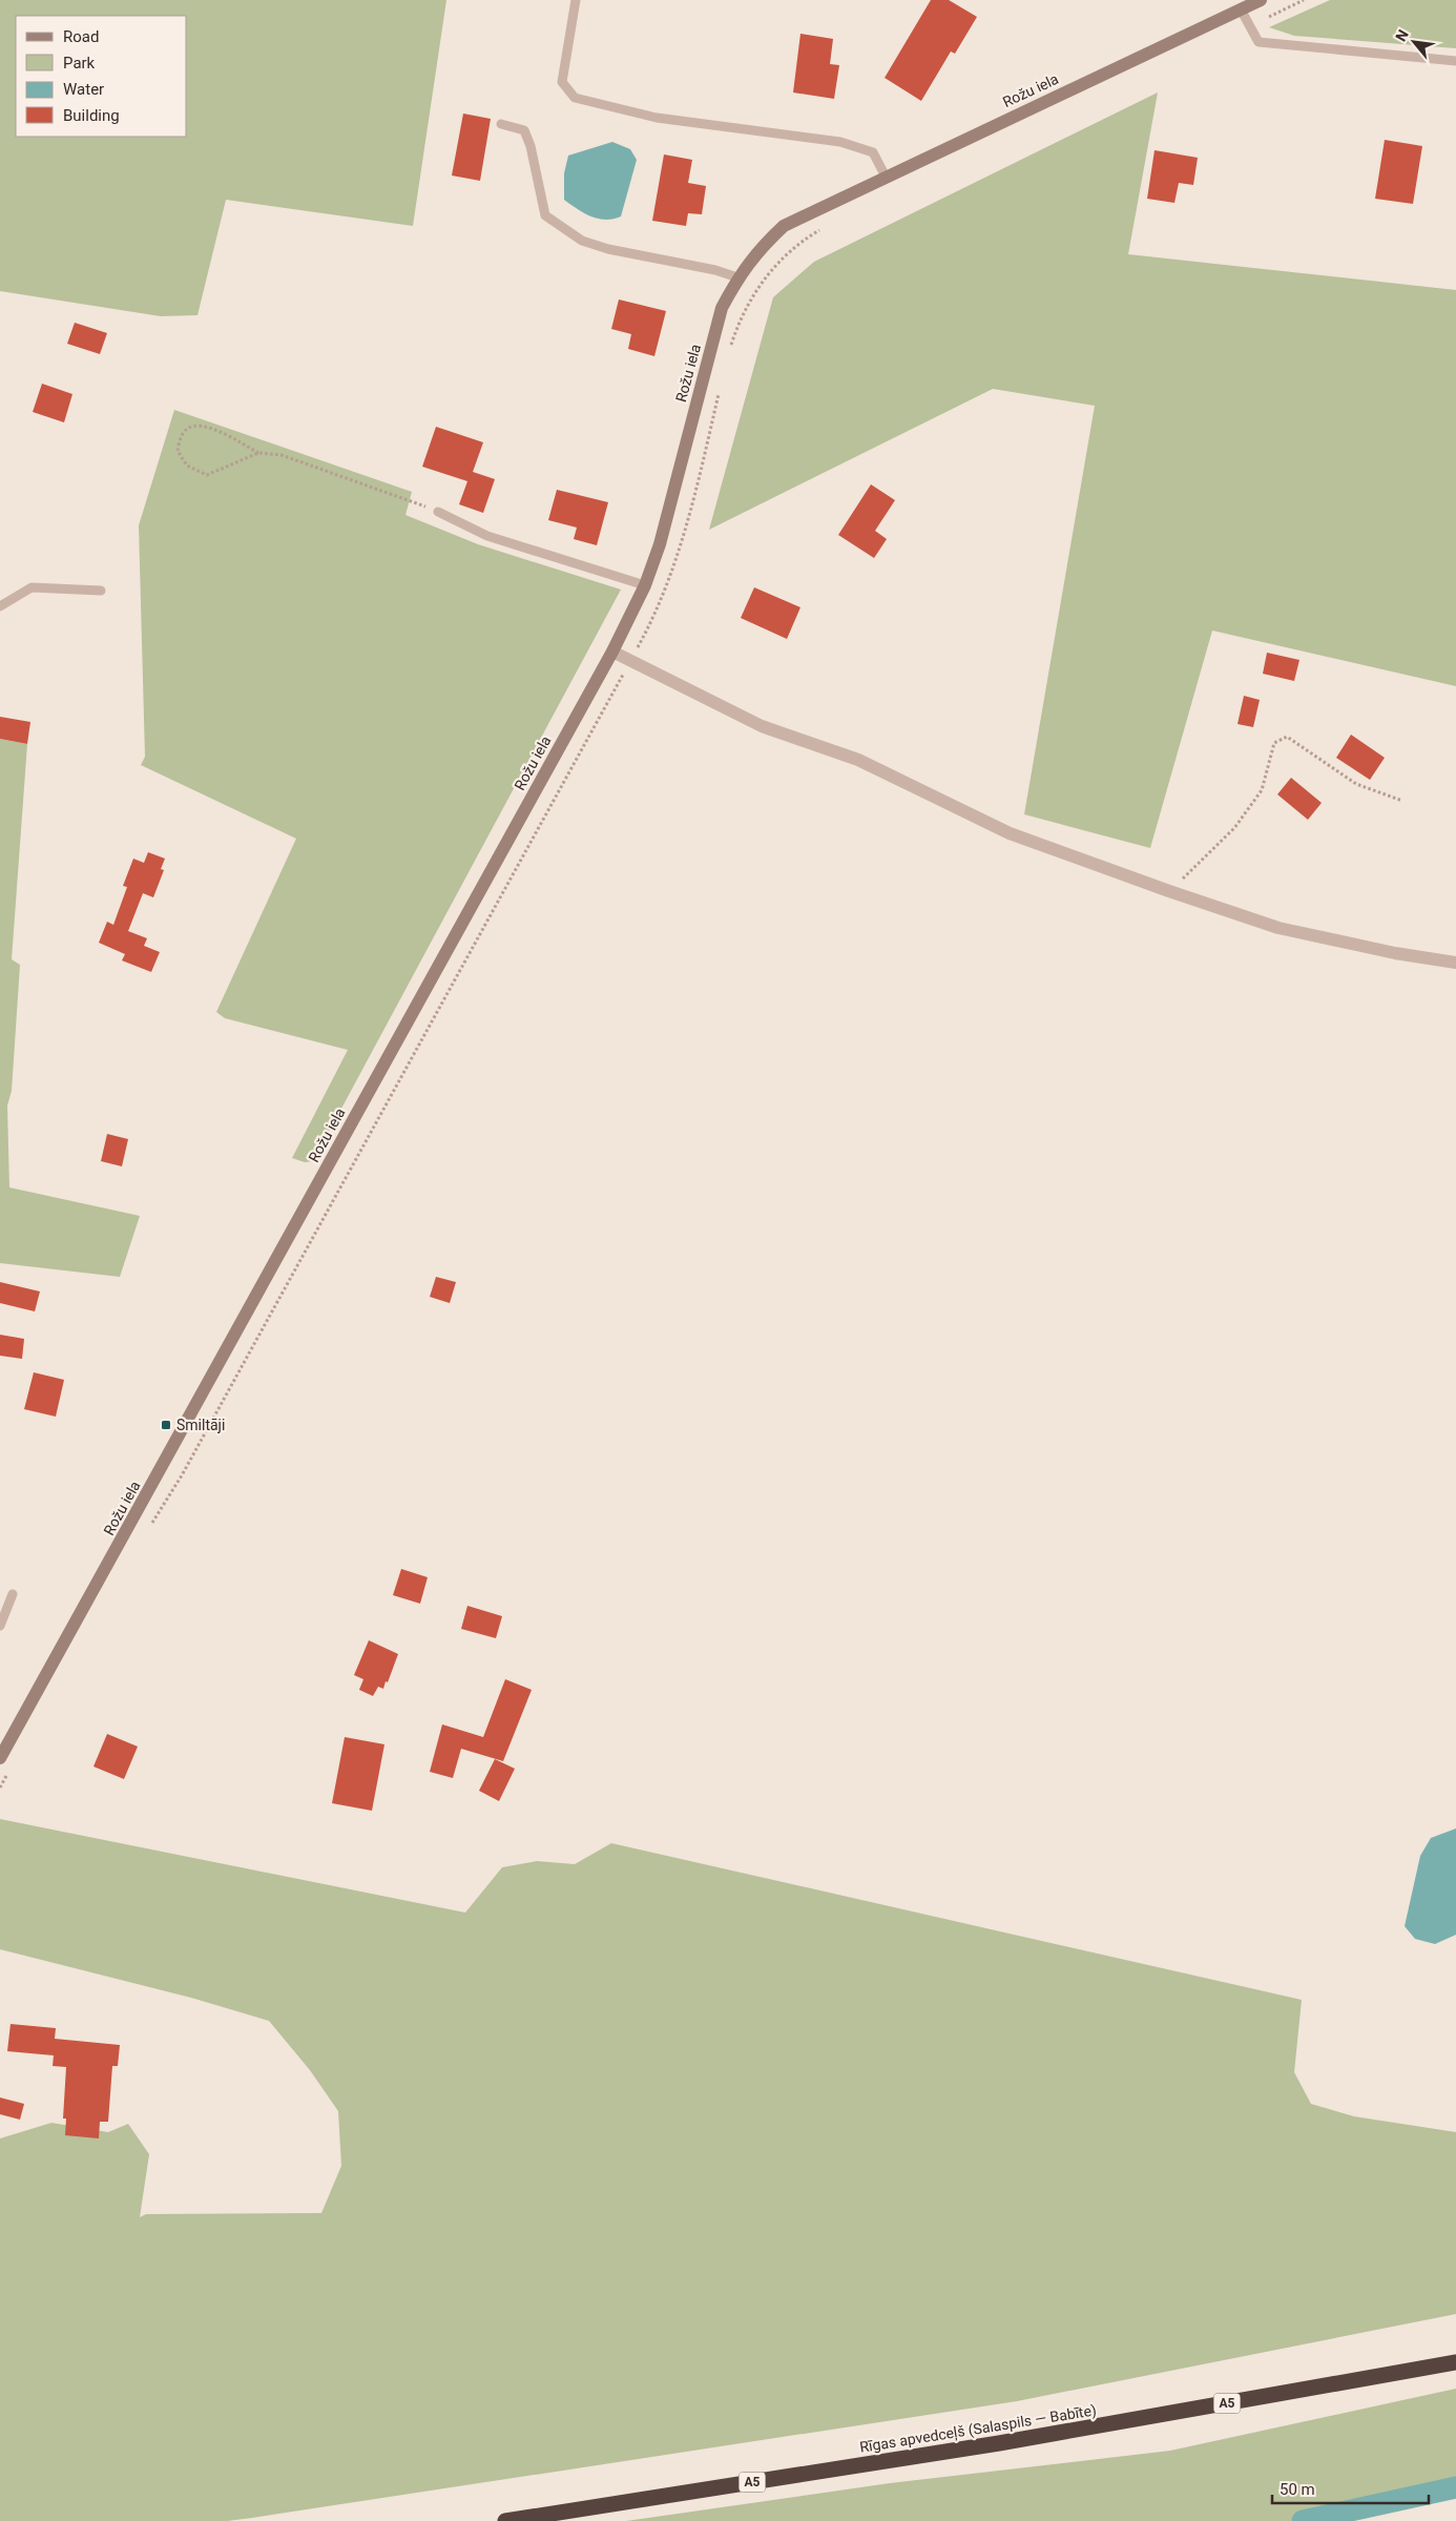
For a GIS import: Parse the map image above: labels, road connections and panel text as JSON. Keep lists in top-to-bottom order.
{
  "streets": {
    "highway": ["A5", "Rīgas apvedceļš (Salaspils — Babīte)"],
    "street": ["Rožu iela"]
  },
  "places": {
    "transit": ["Smiltāji"]
  },
  "legend": [
    "Road",
    "Park",
    "Water",
    "Building"
  ],
  "scale_bar": "50 m",
  "north": "top left"
}
